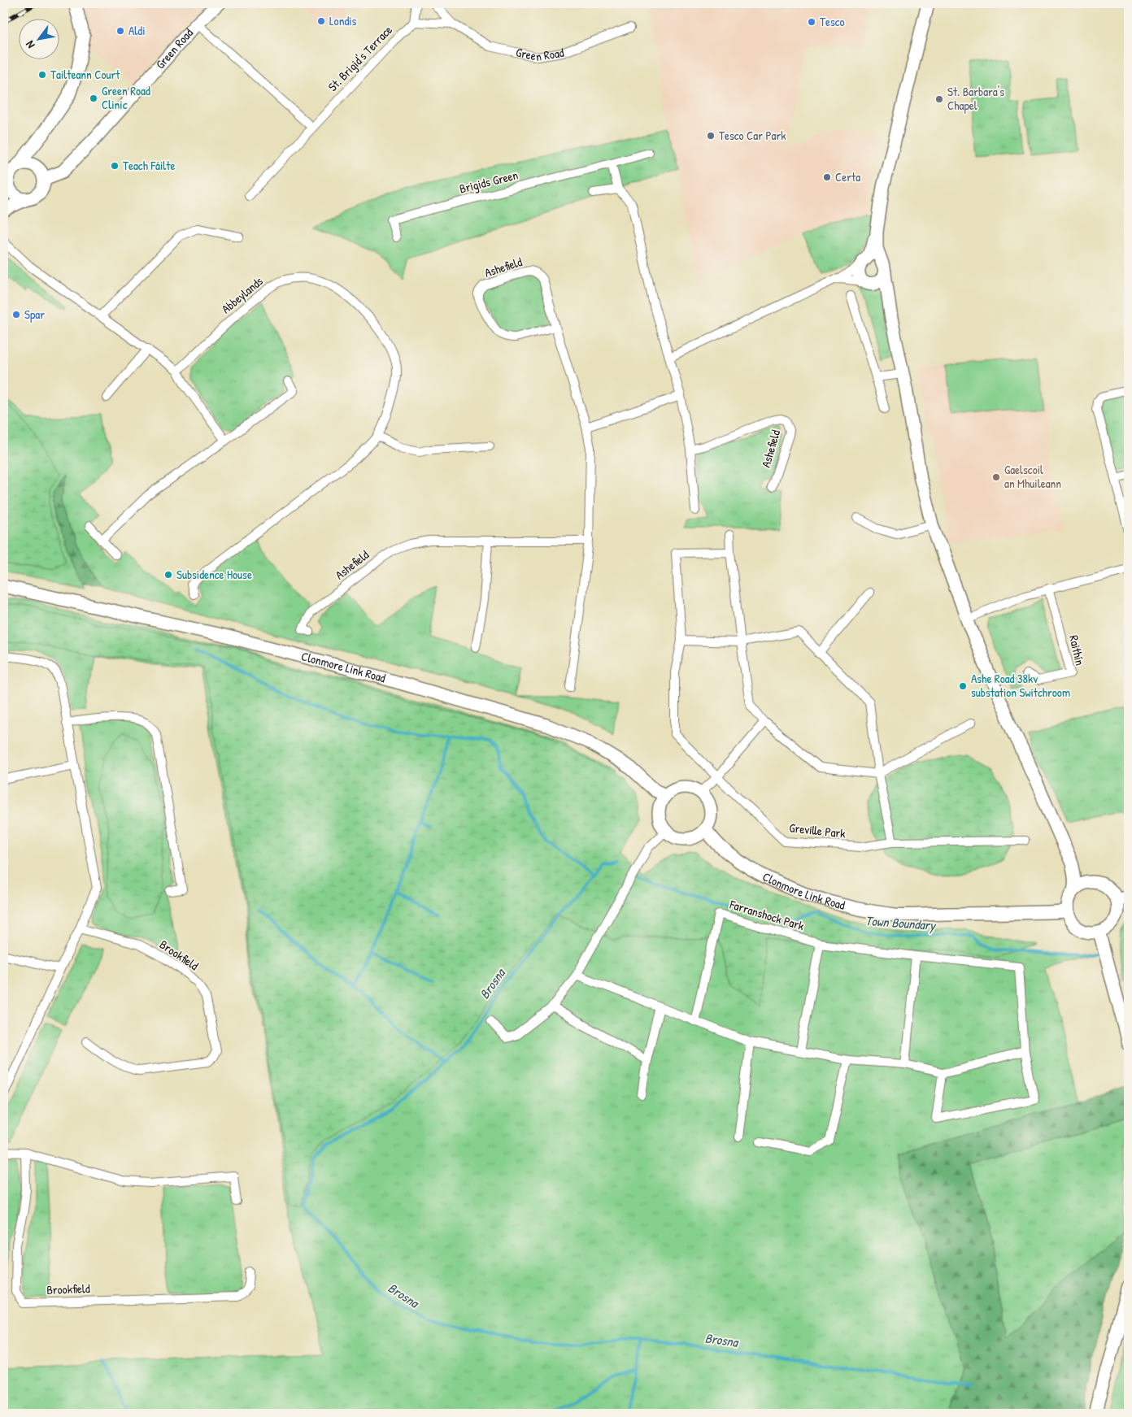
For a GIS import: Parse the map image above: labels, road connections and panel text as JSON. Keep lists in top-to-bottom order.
{
  "streets": {
    "street": [
      "Green Road",
      "St. Brigid's Terrace",
      "Brigids Green",
      "Ashefield",
      "Abbeylands",
      "Raithín",
      "Clonmore Link Road",
      "Greville Park",
      "Farranshock Park",
      "Brookfield"
    ]
  },
  "crossings": [
    ["Green Road", "St. Brigid's Terrace"]
  ],
  "water": ["Town Boundary", "Brosna"],
  "places": [
    "Londis",
    "Tesco",
    "Aldi",
    "Tailteann Court",
    "Green Road Clinic",
    "St. Barbara's Chapel",
    "Tesco Car Park",
    "Teach Fáilte",
    "Certa",
    "Spar",
    "Gaelscoil an Mhuileann",
    "Subsidence House",
    "Ashe Road 38kv substation Switchroom"
  ],
  "north": "bottom left"
}
